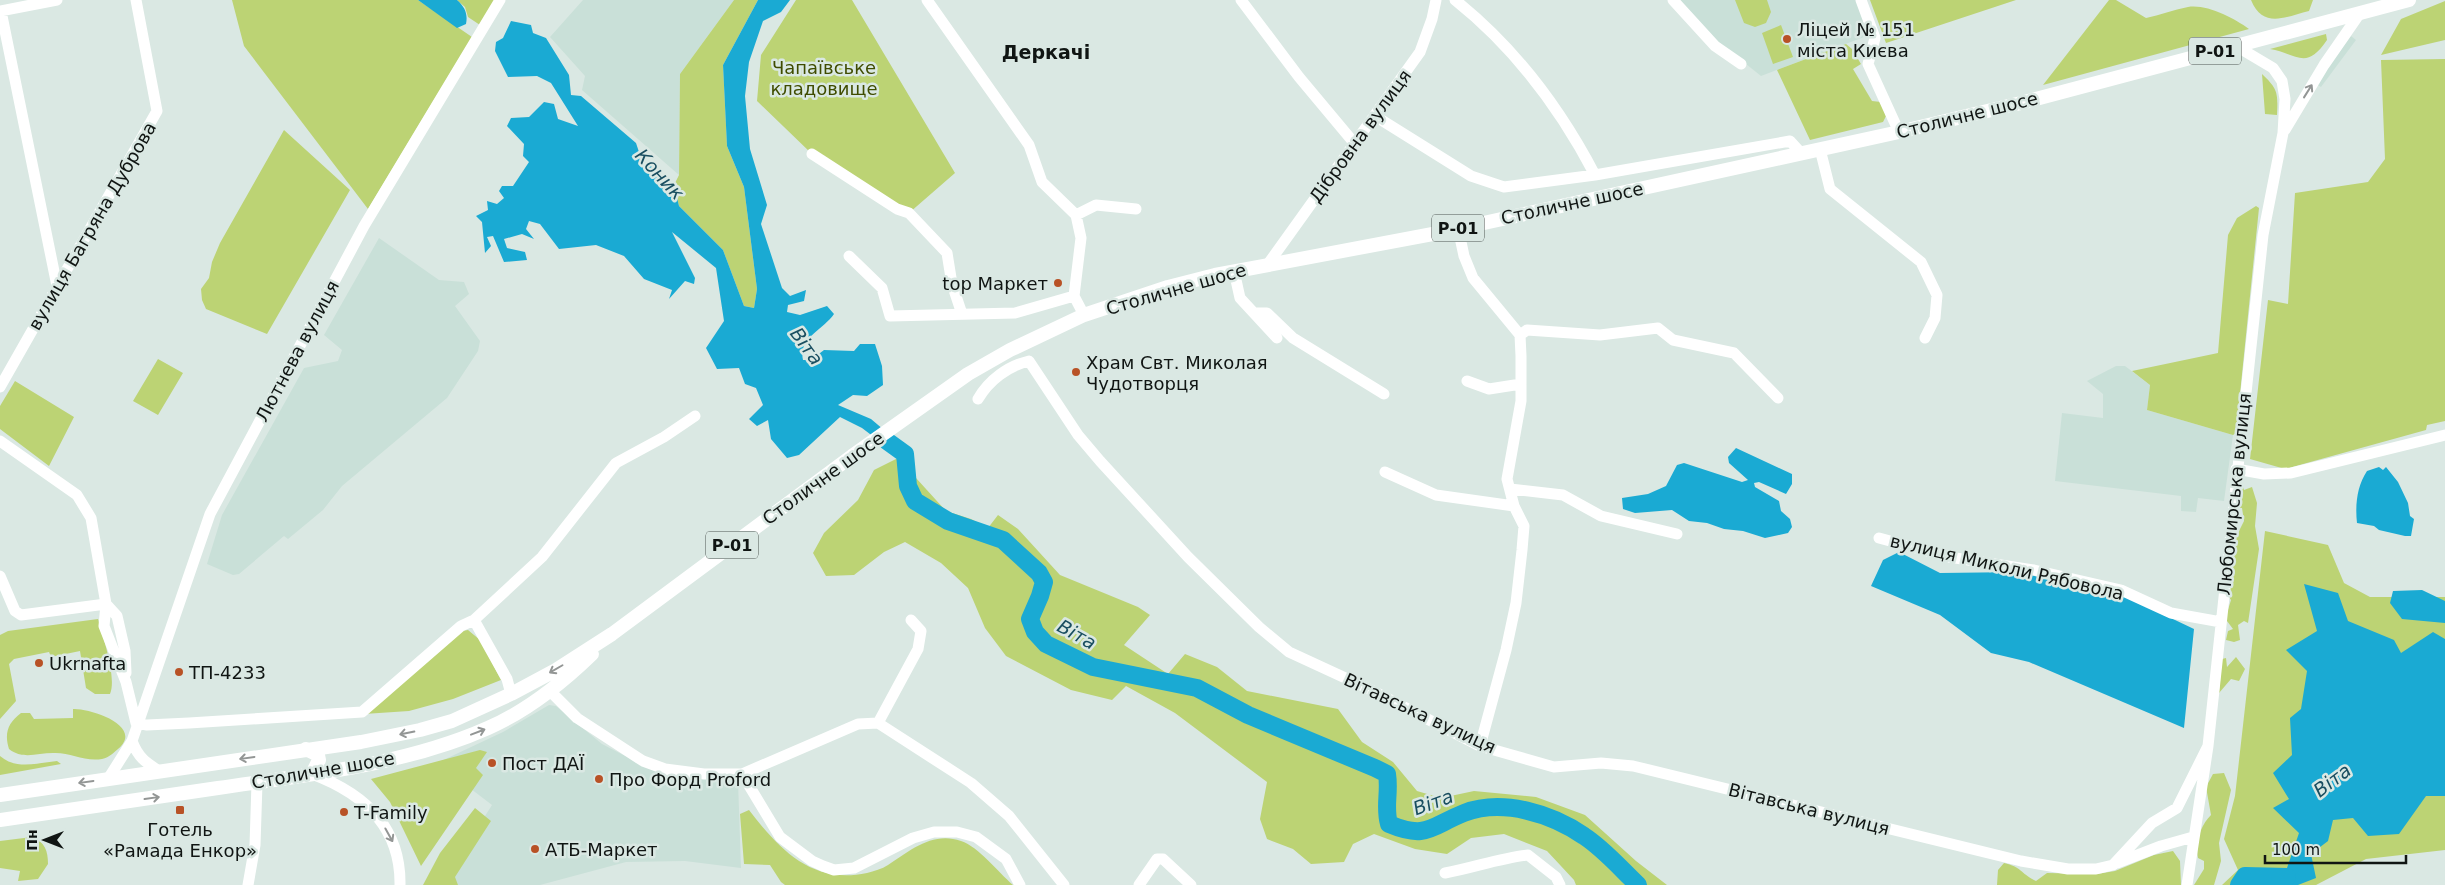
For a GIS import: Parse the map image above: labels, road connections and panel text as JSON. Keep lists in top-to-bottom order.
{
  "streets": {
    "main road": ["Р-01", "Столичне шосе"],
    "street": [
      "Дібровна вулиця",
      "вулиця Багряна Дуброва",
      "Лютнева вулиця",
      "Любомирська вулиця",
      "вулиця Миколи Рябовола",
      "Вітавська вулиця"
    ]
  },
  "crossings": [
    ["Столичне шосе", "Дібровна вулиця"],
    ["Столичне шосе", "Лютнева вулиця"],
    ["Столичне шосе", "Любомирська вулиця"],
    ["Любомирська вулиця", "вулиця Миколи Рябовола"],
    ["Любомирська вулиця", "Вітавська вулиця"]
  ],
  "districts": ["Деркачі"],
  "water": ["Коник", "Віта"],
  "parks": ["Чапаївське кладовище"],
  "places": {
    "other": [
      "Ліцей № 151 міста Києва",
      "top Маркет",
      "Храм Свт. Миколая Чудотворця",
      "Ukrnafta",
      "ТП-4233",
      "Пост ДАЇ",
      "Про Форд Proford",
      "T-Family",
      "АТБ-Маркет"
    ],
    "transit": ["Готель «Рамада Енкор»"]
  },
  "scale_bar": "100 m",
  "north": "left"
}
